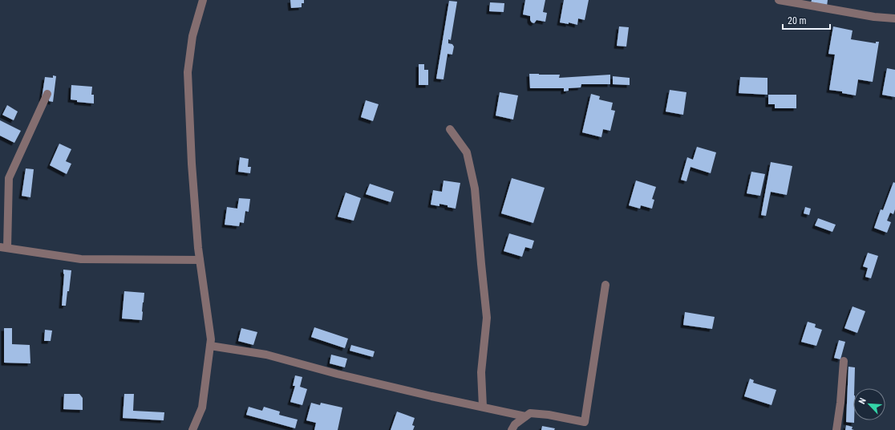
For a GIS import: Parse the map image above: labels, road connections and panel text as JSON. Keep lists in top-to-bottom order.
{
  "scale_bar": "20 m",
  "north": "top left"
}
